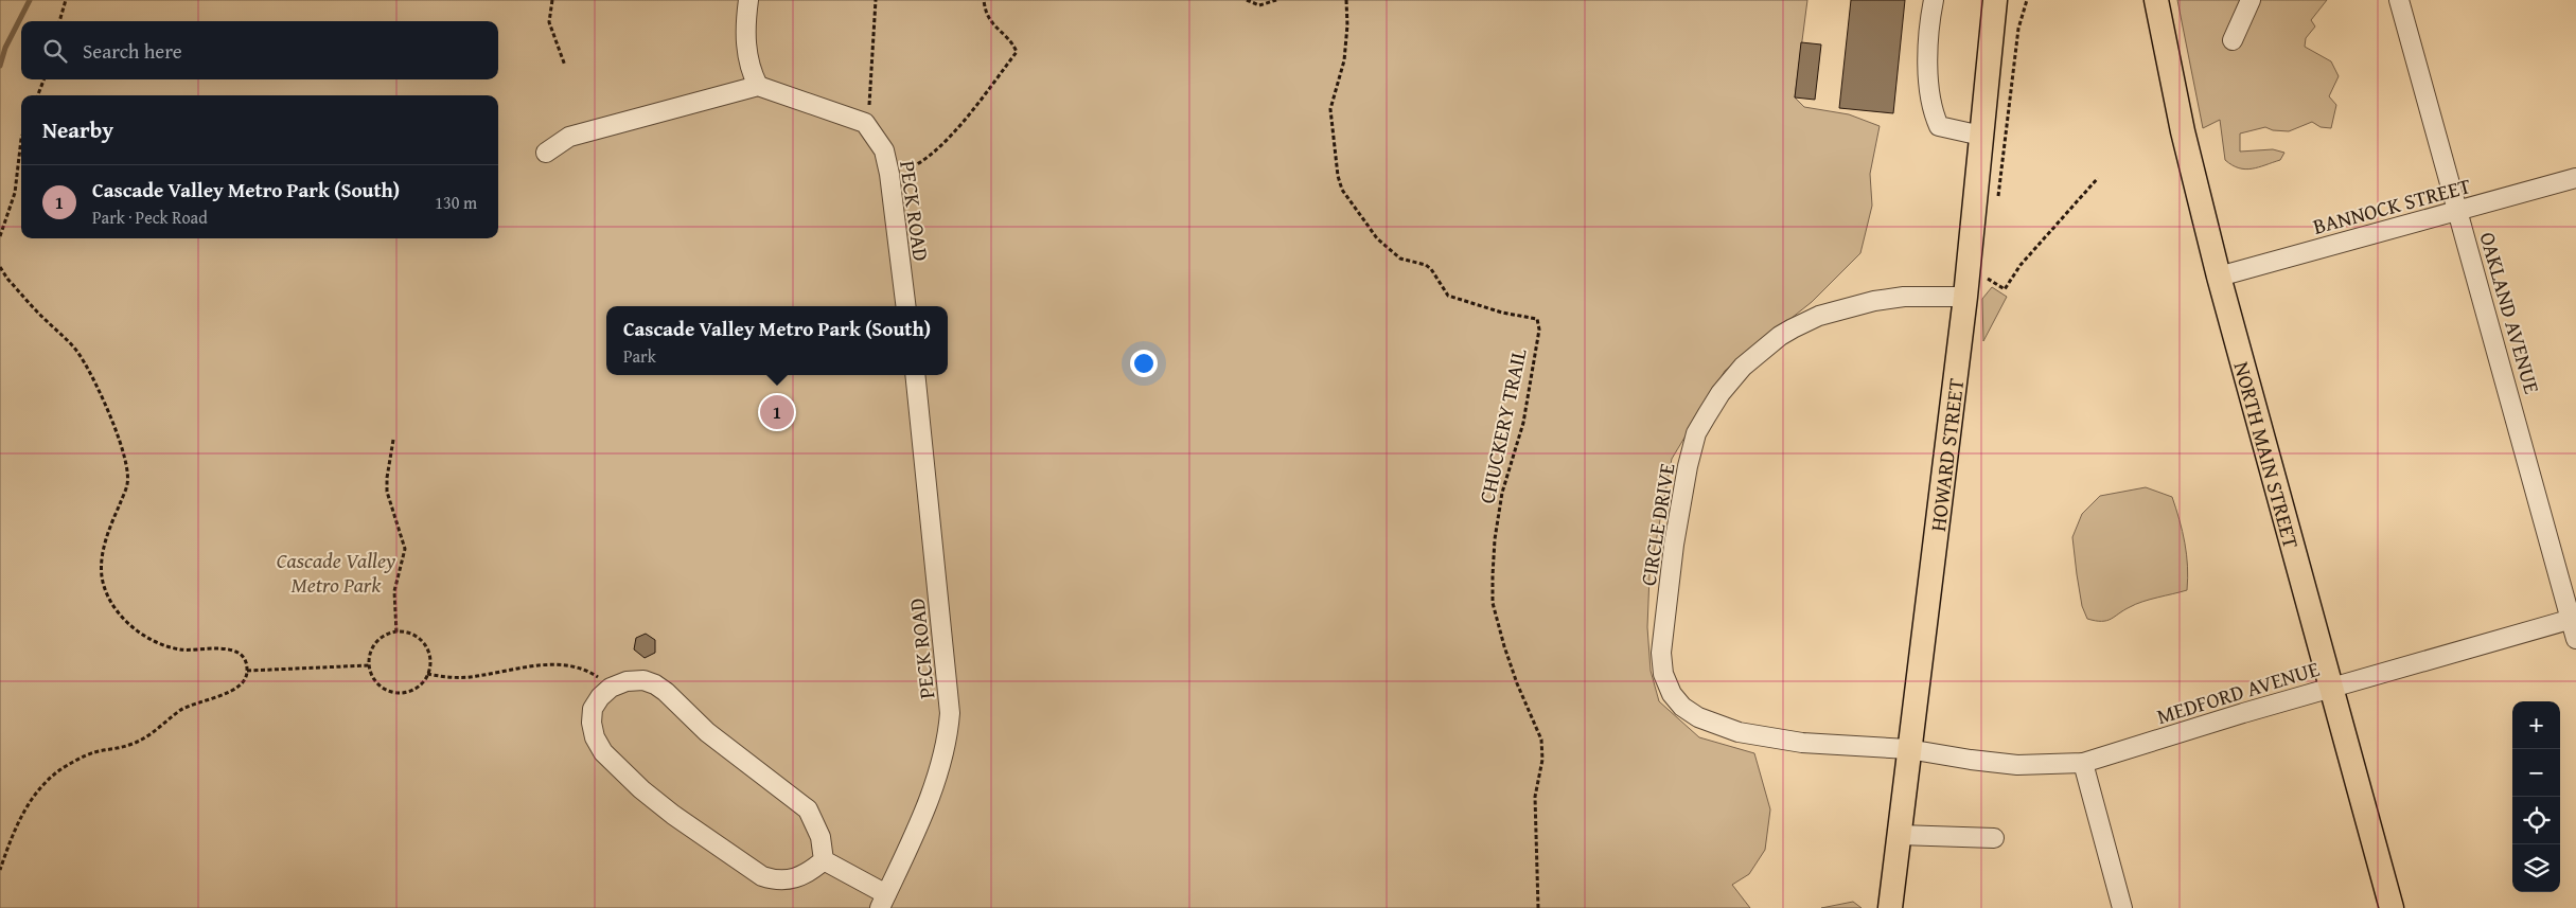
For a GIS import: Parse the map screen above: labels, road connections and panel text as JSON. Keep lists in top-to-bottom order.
{
  "streets": {
    "main road": ["HOWARD STREET", "NORTH MAIN STREET"],
    "street": [
      "BANNOCK STREET",
      "PECK ROAD",
      "OAKLAND AVENUE",
      "CIRCLE DRIVE",
      "MEDFORD AVENUE"
    ],
    "path": ["CHUCKERY TRAIL"]
  },
  "crossings": [
    ["BANNOCK STREET", "OAKLAND AVENUE"],
    ["BANNOCK STREET", "NORTH MAIN STREET"],
    ["OAKLAND AVENUE", "MEDFORD AVENUE"],
    ["HOWARD STREET", "CIRCLE DRIVE"],
    ["HOWARD STREET", "MEDFORD AVENUE"],
    ["NORTH MAIN STREET", "MEDFORD AVENUE"],
    ["CIRCLE DRIVE", "MEDFORD AVENUE"]
  ],
  "parks": ["Cascade Valley Metro Park"],
  "page": {
    "search": "Search here",
    "heading": "Nearby",
    "list": [
      {
        "mark": "1",
        "name": "Cascade Valley Metro Park (South)",
        "note": "Park · Peck Road",
        "value": "130 m"
      }
    ],
    "popup": ["Cascade Valley Metro Park (South)", "Park"],
    "pins": "1",
    "map_buttons": ["+", "−"]
  }
}
